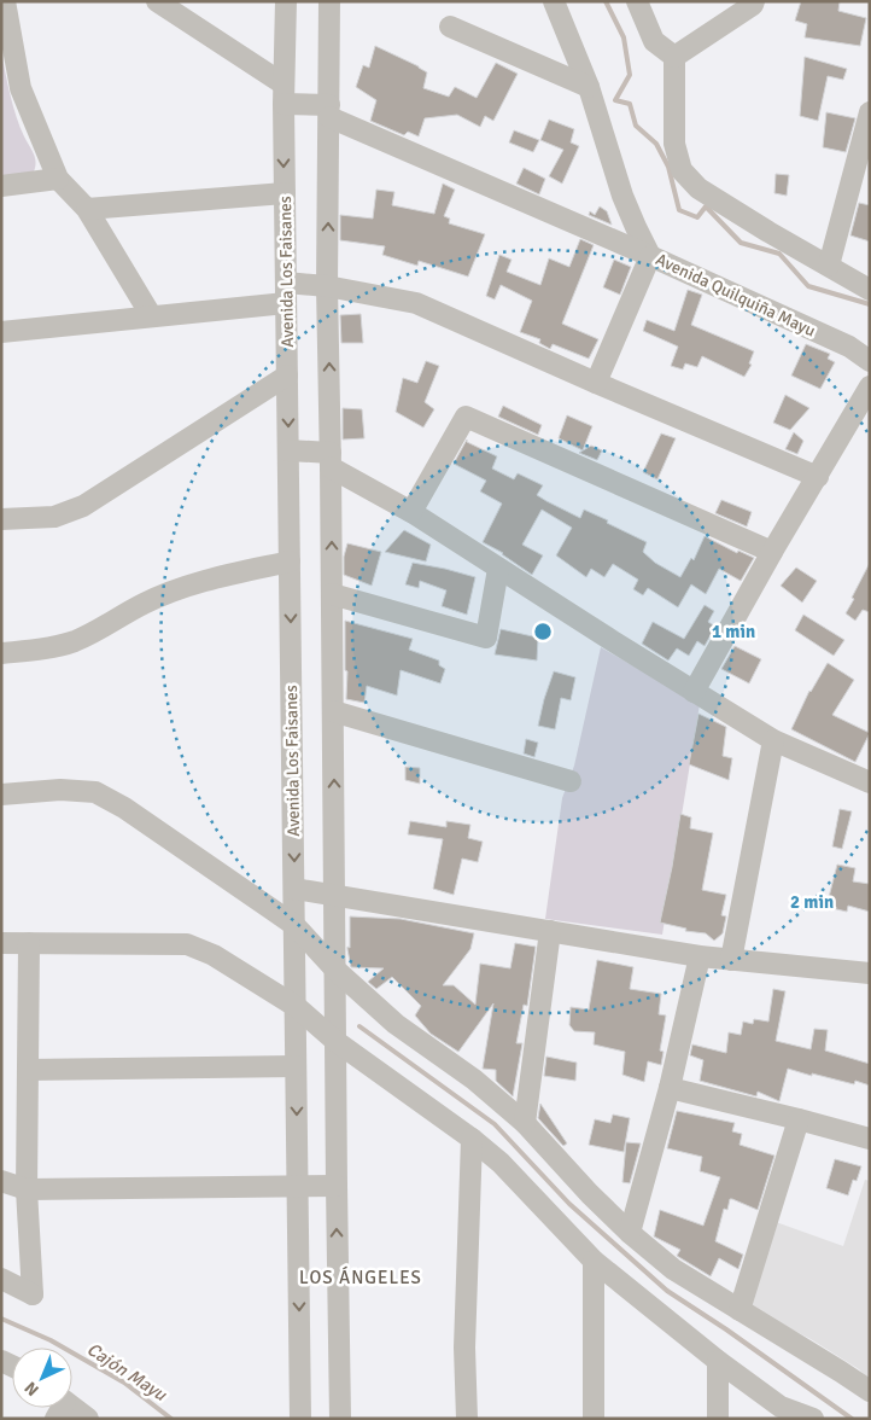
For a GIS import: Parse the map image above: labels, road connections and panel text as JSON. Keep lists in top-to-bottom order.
{
  "streets": {
    "street": ["Avenida Los Faisanes", "Avenida Quilquiña Mayu"]
  },
  "districts": ["LOS ÁNGELES"],
  "water": ["Cajón Mayu"],
  "north": "bottom left",
  "rings": ["1 min", "2 min"]
}
